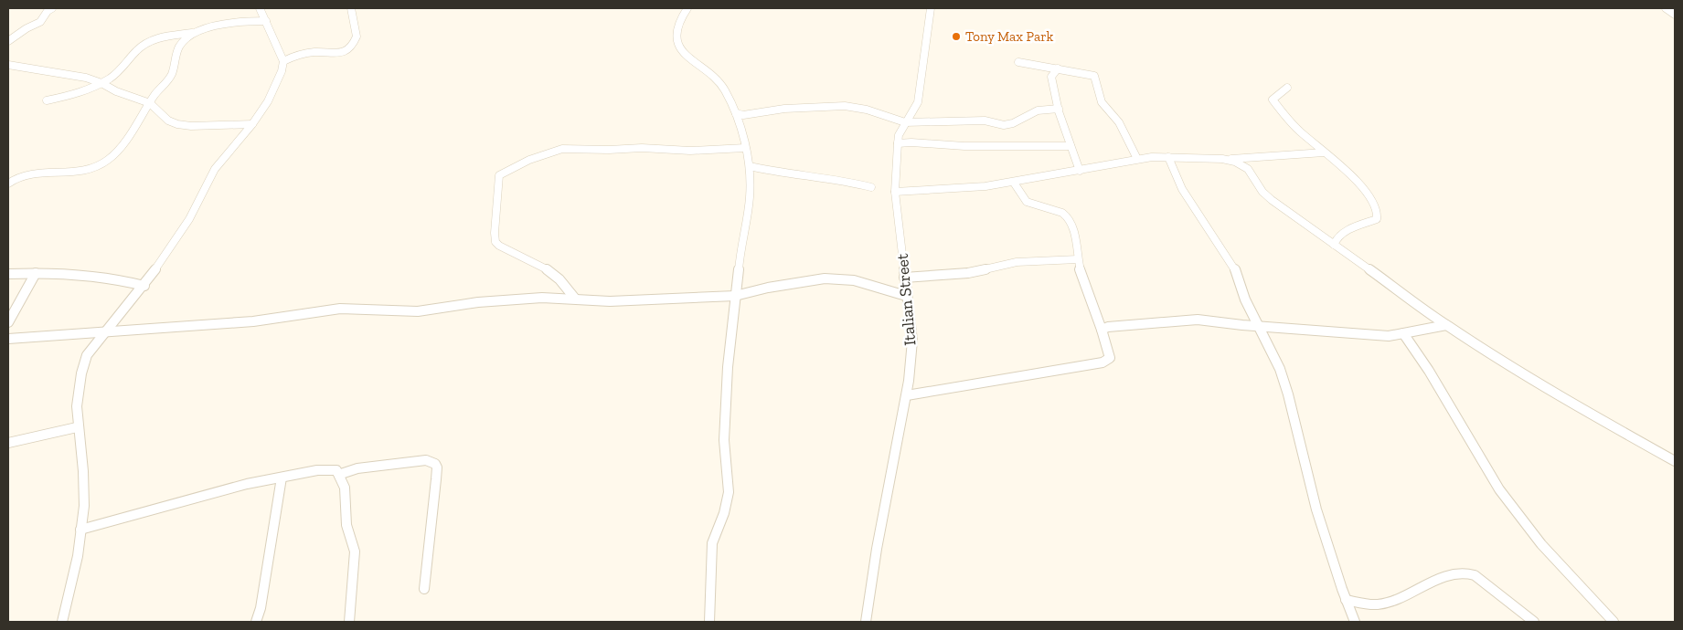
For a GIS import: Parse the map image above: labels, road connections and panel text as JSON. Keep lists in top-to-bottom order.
{
  "streets": {
    "street": ["Italian Street"]
  },
  "places": ["Tony Max Park"]
}
